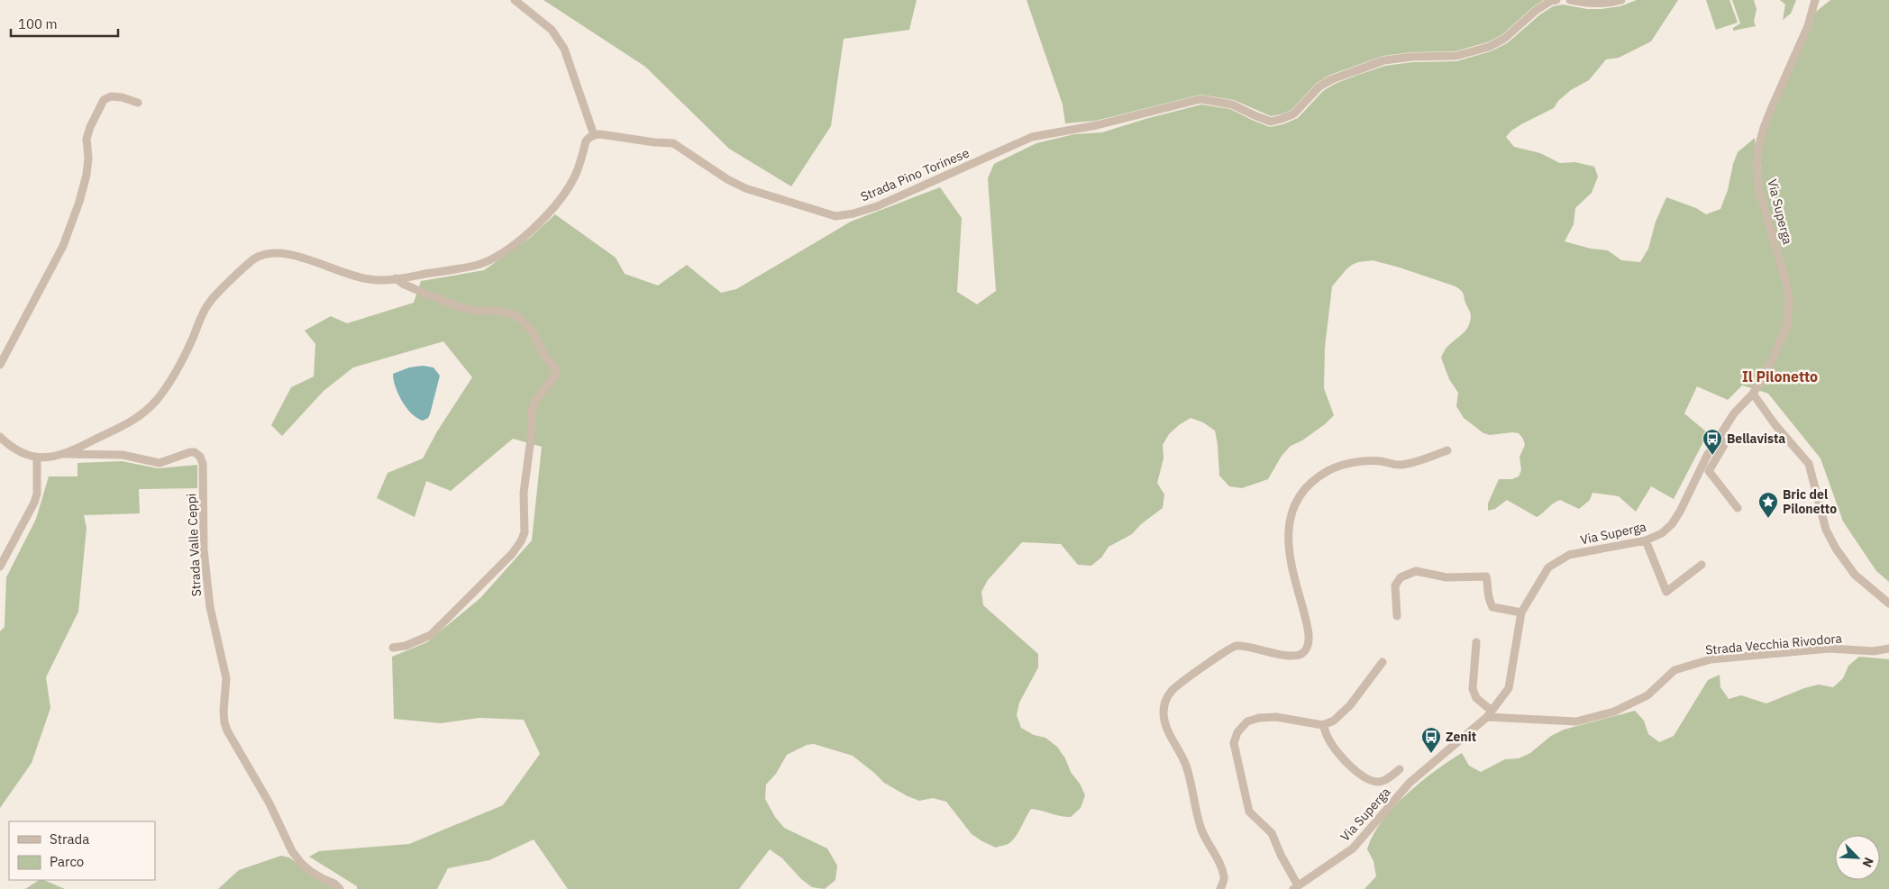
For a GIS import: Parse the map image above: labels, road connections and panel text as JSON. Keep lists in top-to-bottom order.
{
  "streets": {
    "street": [
      "Strada Pino Torinese",
      "Via Superga",
      "Strada Valle Ceppi",
      "Strada Vecchia Rivodora"
    ]
  },
  "crossings": [
    ["Via Superga", "Strada Vecchia Rivodora"]
  ],
  "districts": ["Il Pilonetto"],
  "places": {
    "bus stop": ["Bellavista", "Zenit"],
    "place": ["Bric del Pilonetto"]
  },
  "legend": ["Strada", "Parco"],
  "scale_bar": "100 m",
  "north": "bottom right"
}
